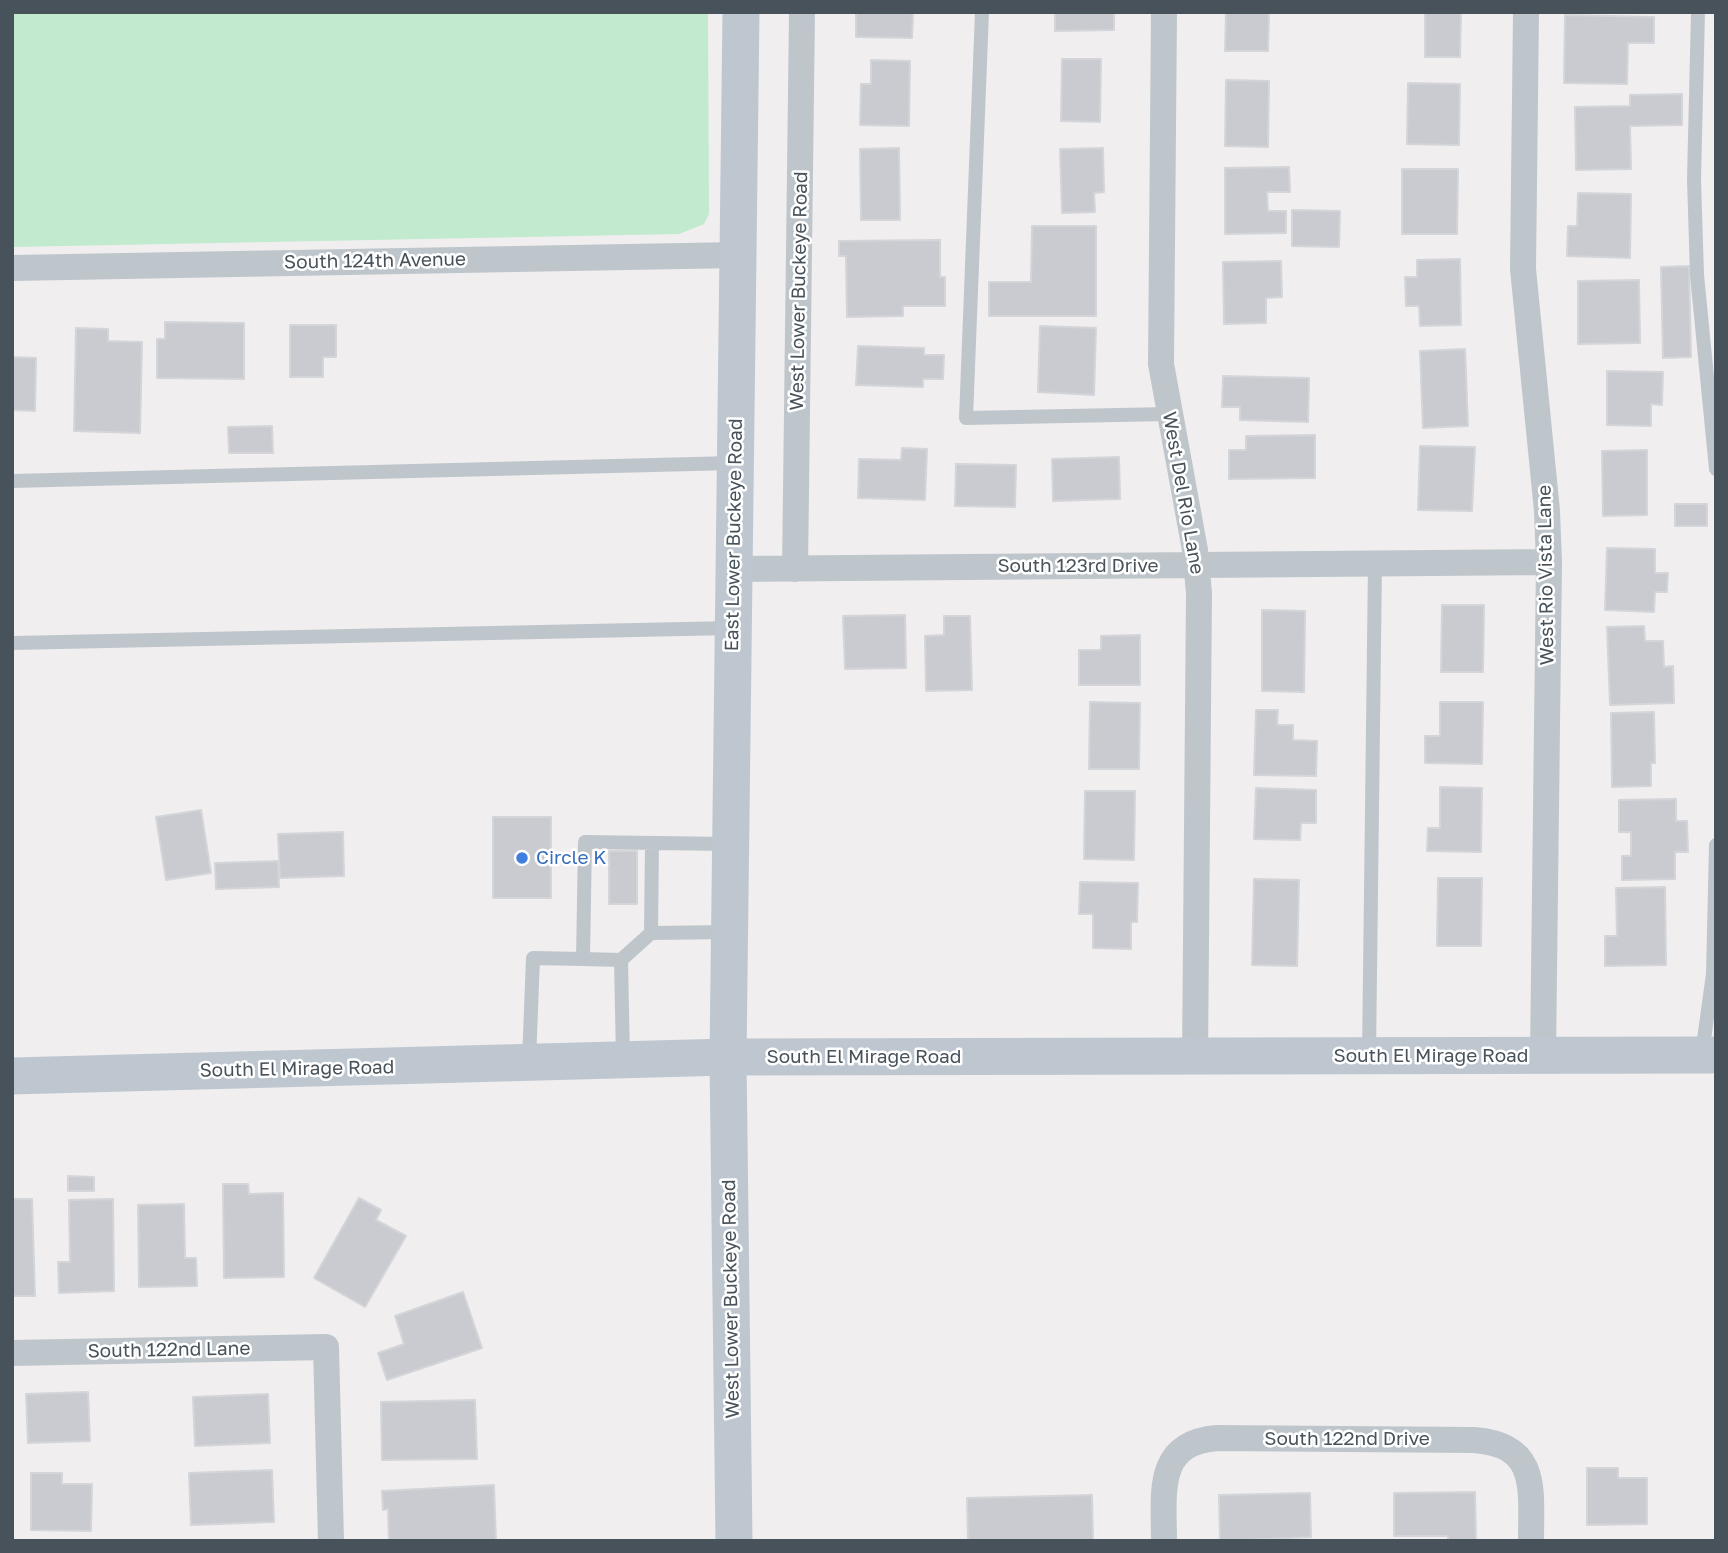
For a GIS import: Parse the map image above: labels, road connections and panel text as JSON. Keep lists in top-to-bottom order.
{
  "streets": {
    "main road": ["West Lower Buckeye Road", "East Lower Buckeye Road", "South El Mirage Road"],
    "street": [
      "South 124th Avenue",
      "West Del Rio Lane",
      "South 123rd Drive",
      "West Rio Vista Lane",
      "South 122nd Lane",
      "South 122nd Drive"
    ]
  },
  "crossings": [
    ["South 124th Avenue", "East Lower Buckeye Road"],
    ["West Lower Buckeye Road", "East Lower Buckeye Road"],
    ["West Lower Buckeye Road", "South 123rd Drive"],
    ["West Lower Buckeye Road", "South El Mirage Road"],
    ["West Del Rio Lane", "South 123rd Drive"],
    ["West Del Rio Lane", "South El Mirage Road"],
    ["East Lower Buckeye Road", "South 123rd Drive"],
    ["East Lower Buckeye Road", "South El Mirage Road"],
    ["South 123rd Drive", "West Rio Vista Lane"],
    ["West Rio Vista Lane", "South El Mirage Road"]
  ],
  "places": ["Circle K"]
}
